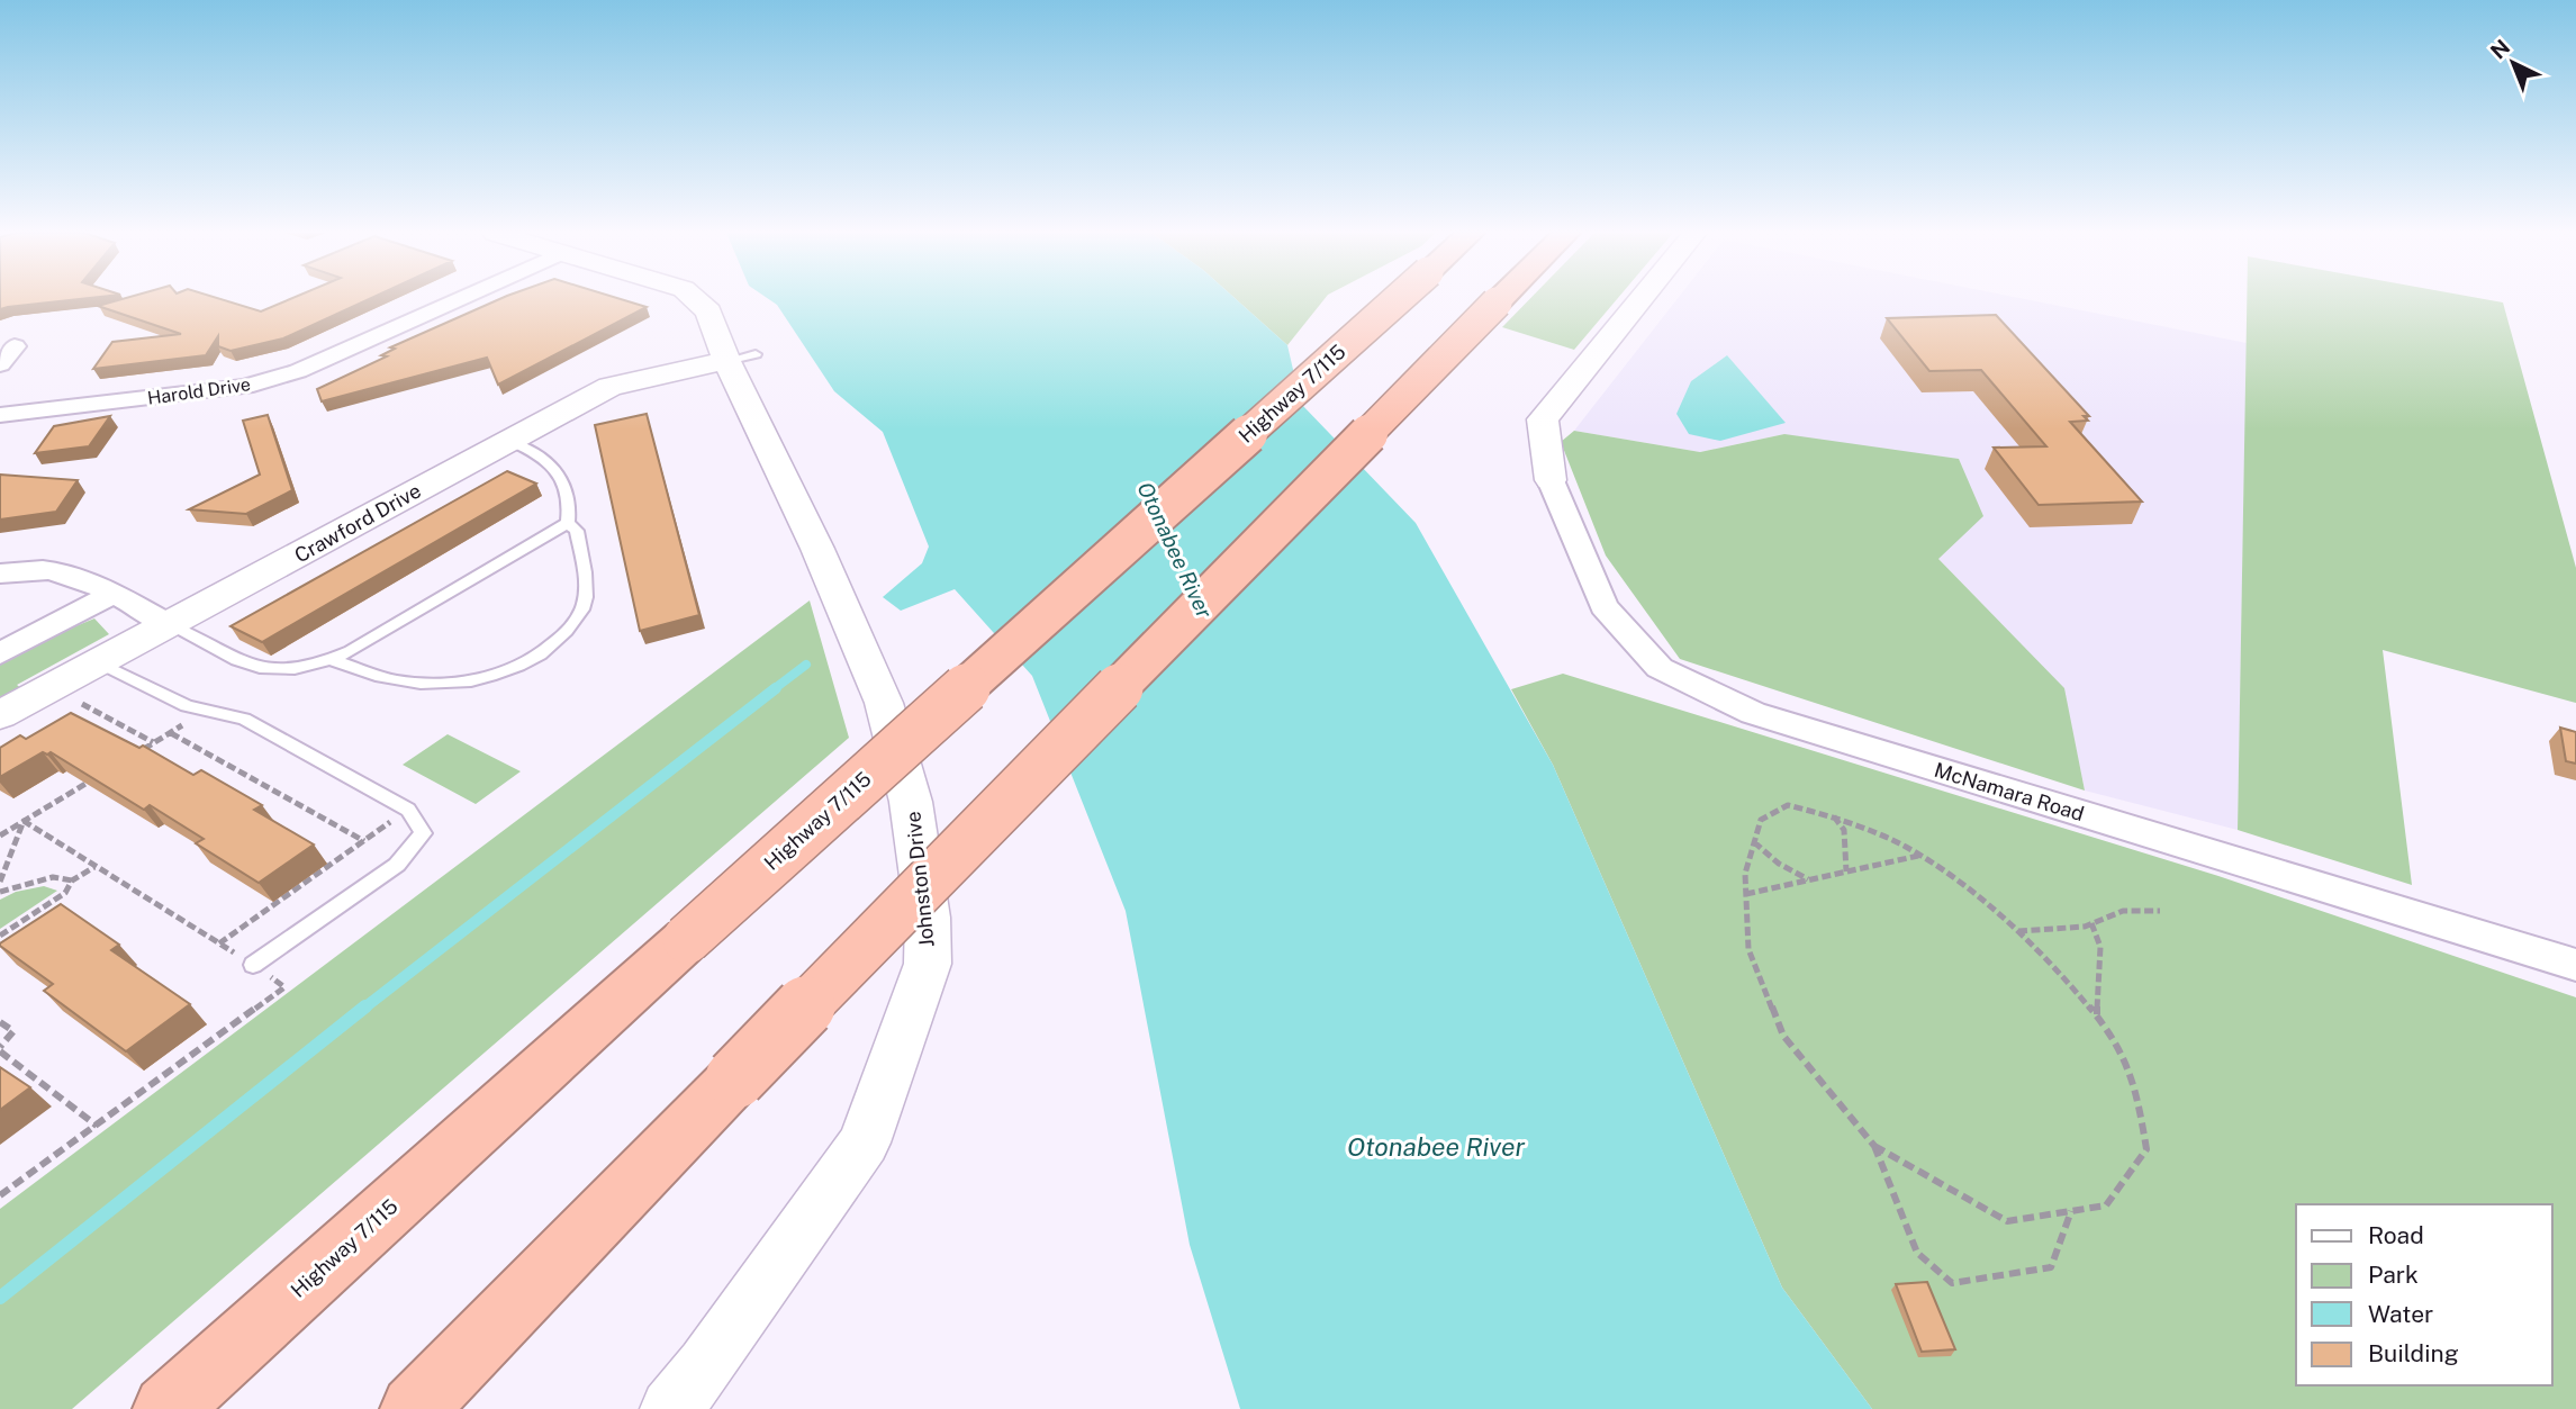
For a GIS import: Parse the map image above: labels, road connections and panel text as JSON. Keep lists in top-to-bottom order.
{
  "streets": {
    "highway": ["Highway 7/115"],
    "street": [
      "Harold Drive",
      "Crawford Drive",
      "McNamara Road",
      "Johnston Drive"
    ]
  },
  "crossings": [
    ["Crawford Drive", "Johnston Drive"]
  ],
  "water": ["Otonabee River"],
  "legend": [
    "Road",
    "Park",
    "Water",
    "Building"
  ],
  "north": "top left"
}
